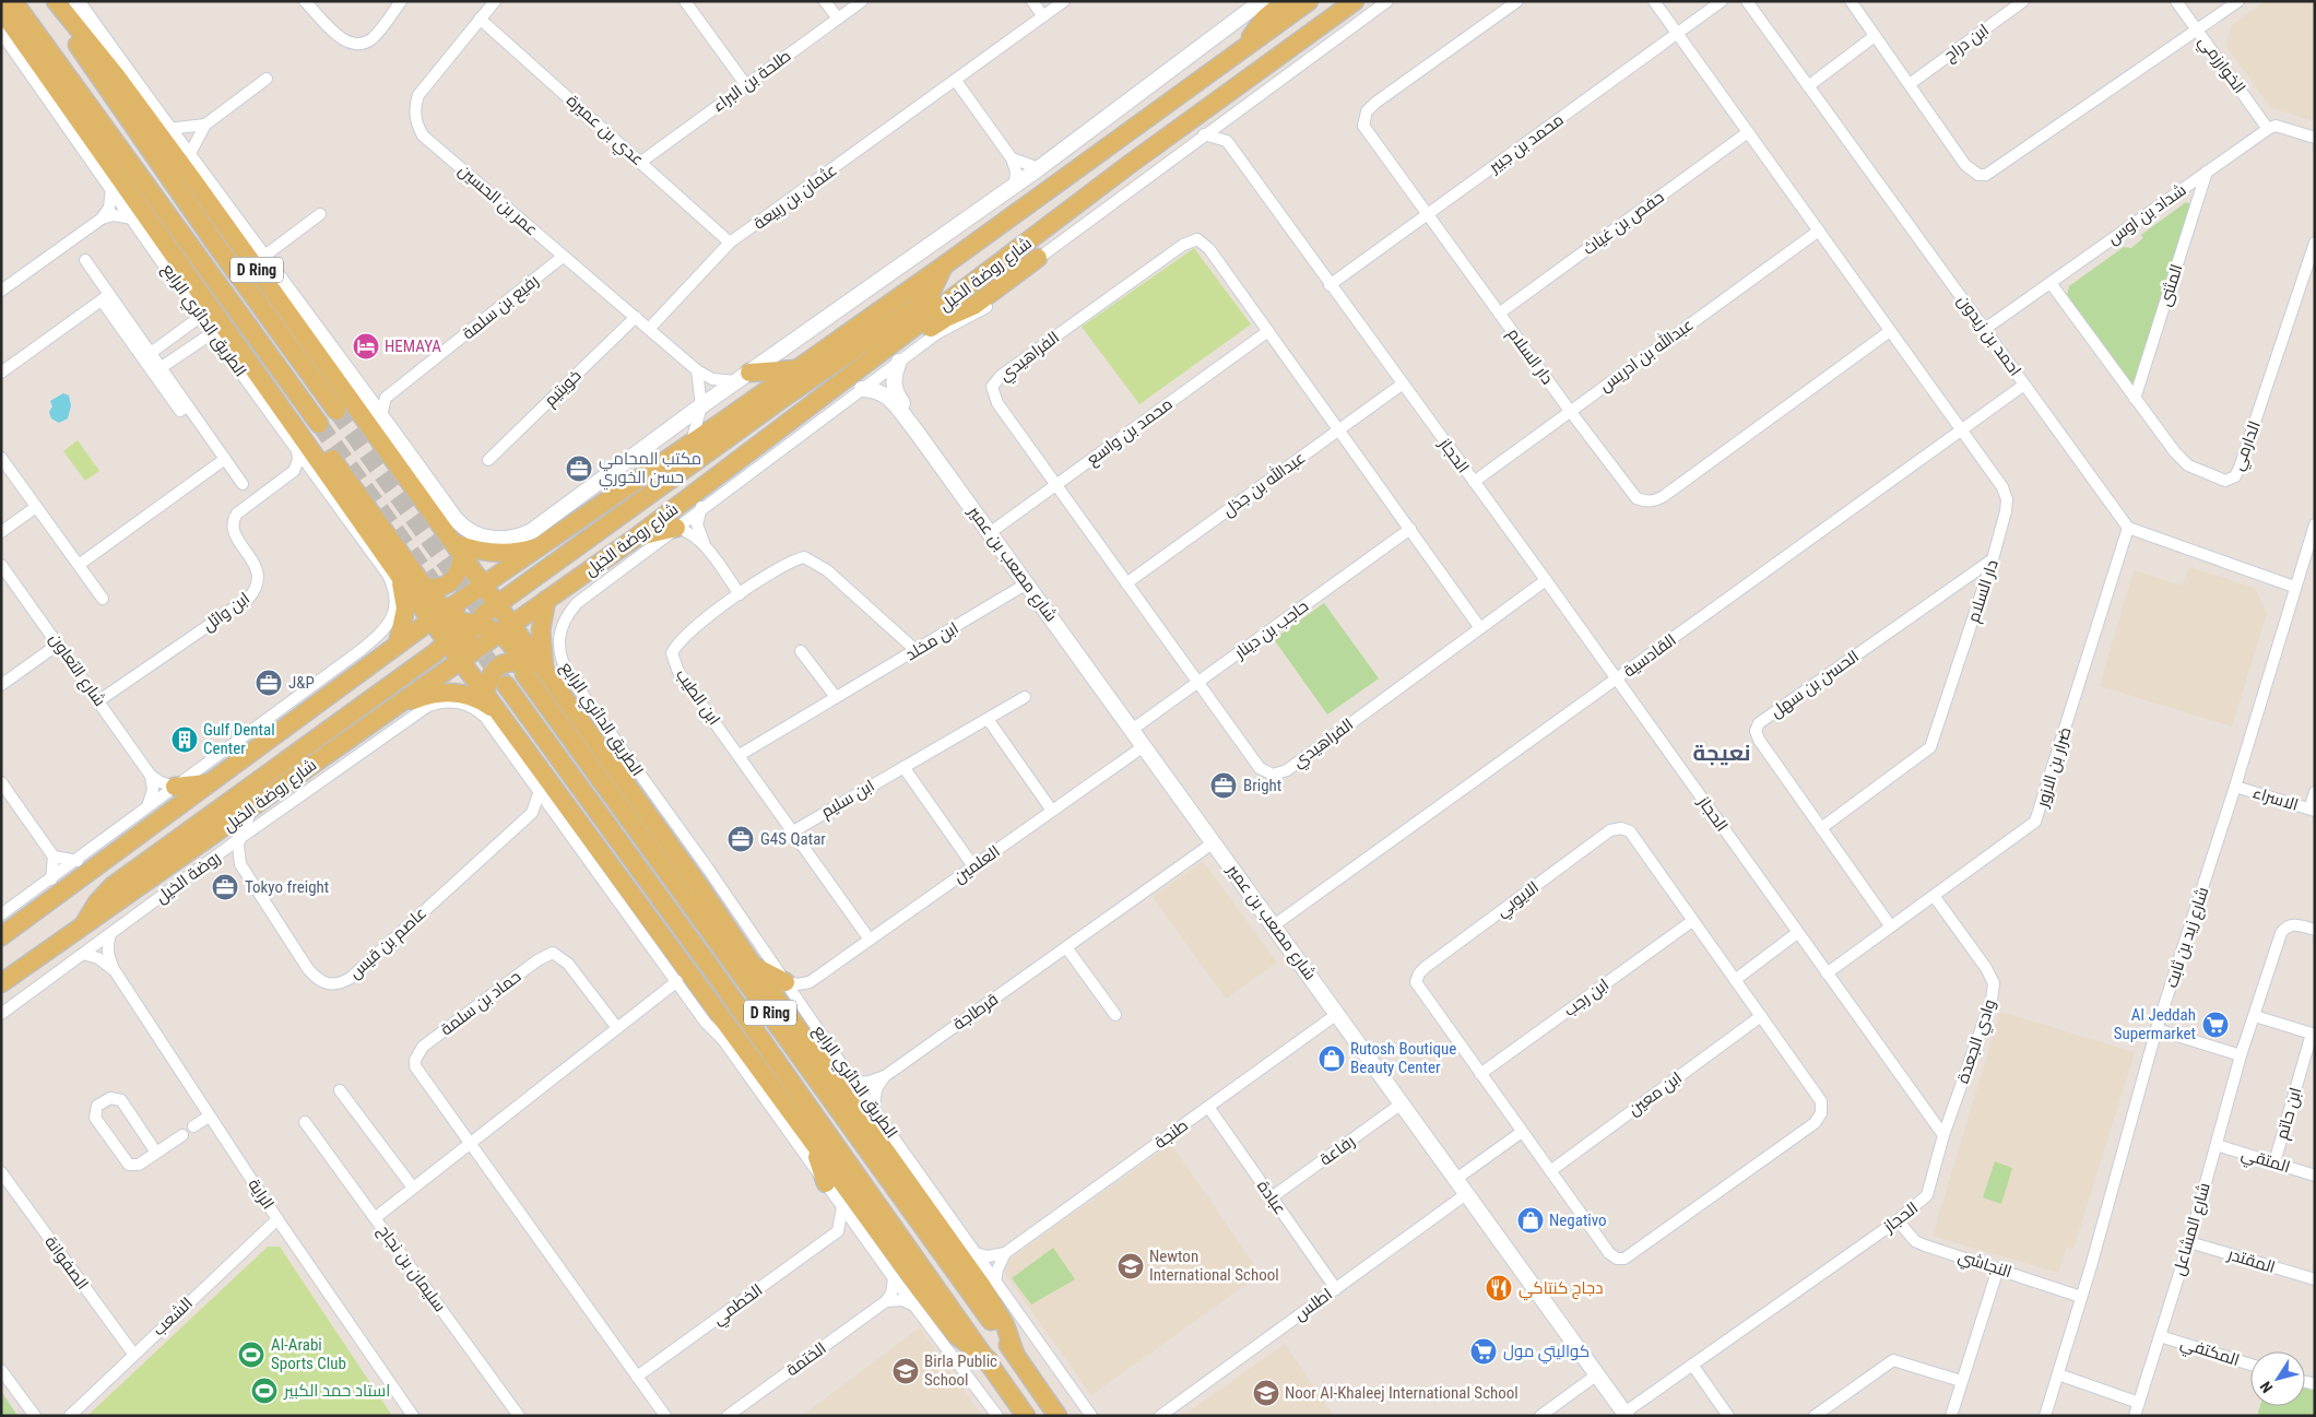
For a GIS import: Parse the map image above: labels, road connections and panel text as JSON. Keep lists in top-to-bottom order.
{
  "streets": {
    "main road": ["D Ring", "شارع روضة الخيل", "الطريق الدائري الرابع"],
    "street": [
      "ابن دراج",
      "الخوارزمي",
      "طلحة بن البراء",
      "عدي بن عميرة",
      "محمد بن جبير",
      "عثمان بن ربيعة",
      "عمر بن الحسين",
      "شداد بن اوس",
      "حفص بن غياث",
      "المثنى",
      "رفيع بن سلمة",
      "احمد بن زيدون",
      "عبدالله بن ادريس",
      "الفراهيدي",
      "دار السلام",
      "خويتيم",
      "محمد بن واسع",
      "الدارمي",
      "الحجاز",
      "عبدالله بن جذل",
      "شارع مصعب بن عمير",
      "ابن وائل",
      "حاجب بن دينار",
      "ابن مخلد",
      "القادسية",
      "شارع التعاون",
      "الحسن بن سهل",
      "ابن الطيب",
      "ضرار بن الازور",
      "ابن سليم",
      "الاسراء",
      "العلمين",
      "روضة الخيل",
      "الايوبي",
      "شارع زيد بن ثابت",
      "عاصم بن قيس",
      "ابن رجب",
      "حماد بن سلمة",
      "قرطاجة",
      "وادي الجعدة",
      "ابن معين",
      "ابن حاتم",
      "طنجة",
      "رفاعة",
      "المتقي",
      "الراية",
      "عبادة",
      "شارع المشاعل",
      "المقتدر",
      "الصفوانة",
      "النجاشي",
      "سليمان بن نجاح",
      "الخطمي",
      "اطلس",
      "الشعب",
      "المكتفي",
      "الختمة"
    ]
  },
  "crossings": [
    ["الخوارزمي", "شداد بن اوس"],
    ["طلحة بن البراء", "عدي بن عميرة"],
    ["عدي بن عميرة", "عثمان بن ربيعة"],
    ["عدي بن عميرة", "عمر بن الحسين"],
    ["محمد بن جبير", "دار السلام"],
    ["محمد بن جبير", "الحجاز"],
    ["عثمان بن ربيعة", "عمر بن الحسين"],
    ["عمر بن الحسين", "رفيع بن سلمة"],
    ["عمر بن الحسين", "خويتيم"],
    ["شداد بن اوس", "المثنى"],
    ["شداد بن اوس", "احمد بن زيدون"],
    ["شداد بن اوس", "الدارمي"],
    ["حفص بن غياث", "دار السلام"],
    ["D Ring", "شارع روضة الخيل"],
    ["شارع روضة الخيل", "الطريق الدائري الرابع"],
    ["شارع روضة الخيل", "شارع مصعب بن عمير"],
    ["المثنى", "الدارمي"],
    ["الطريق الدائري الرابع", "قرطاجة"],
    ["احمد بن زيدون", "القادسية"],
    ["احمد بن زيدون", "ضرار بن الازور"],
    ["عبدالله بن ادريس", "دار السلام"],
    ["عبدالله بن ادريس", "الحجاز"],
    ["الفراهيدي", "محمد بن واسع"],
    ["الفراهيدي", "الحجاز"],
    ["الفراهيدي", "عبدالله بن جذل"],
    ["الفراهيدي", "حاجب بن دينار"],
    ["دار السلام", "القادسية"],
    ["دار السلام", "الحسن بن سهل"],
    ["محمد بن واسع", "شارع مصعب بن عمير"],
    ["الحجاز", "عبدالله بن جذل"],
    ["الحجاز", "شارع مصعب بن عمير"],
    ["الحجاز", "القادسية"],
    ["الحجاز", "ضرار بن الازور"],
    ["الحجاز", "وادي الجعدة"],
    ["الحجاز", "النجاشي"],
    ["شارع مصعب بن عمير", "حاجب بن دينار"],
    ["شارع مصعب بن عمير", "ابن مخلد"],
    ["شارع مصعب بن عمير", "القادسية"],
    ["شارع مصعب بن عمير", "العلمين"],
    ["شارع مصعب بن عمير", "قرطاجة"],
    ["شارع مصعب بن عمير", "طنجة"],
    ["شارع مصعب بن عمير", "رفاعة"],
    ["شارع مصعب بن عمير", "اطلس"],
    ["ابن وائل", "شارع التعاون"],
    ["ابن مخلد", "ابن الطيب"],
    ["الحسن بن سهل", "ضرار بن الازور"],
    ["ابن الطيب", "ابن سليم"],
    ["ابن الطيب", "العلمين"],
    ["ضرار بن الازور", "وادي الجعدة"],
    ["الاسراء", "شارع زيد بن ثابت"],
    ["روضة الخيل", "عاصم بن قيس"],
    ["روضة الخيل", "الراية"],
    ["الايوبي", "ابن رجب"],
    ["الايوبي", "ابن معين"],
    ["شارع زيد بن ثابت", "النجاشي"],
    ["حماد بن سلمة", "الخطمي"],
    ["ابن حاتم", "المتقي"],
    ["طنجة", "عبادة"],
    ["رفاعة", "عبادة"],
    ["المتقي", "شارع المشاعل"],
    ["الراية", "الشعب"],
    ["عبادة", "اطلس"],
    ["شارع المشاعل", "المقتدر"],
    ["شارع المشاعل", "المكتفي"],
    ["الصفوانة", "الشعب"]
  ],
  "districts": ["نعيجة"],
  "places": {
    "hotel": ["HEMAYA"],
    "office": [
      "مكتب المحامي حسن الخوري",
      "J&P",
      "Bright",
      "G4S Qatar",
      "Tokyo freight"
    ],
    "building": ["Gulf Dental Center"],
    "supermarket": ["Al Jeddah Supermarket", "كواليتي مول"],
    "shop": ["Rutosh Boutique Beauty Center", "Negativo"],
    "school or university": ["Newton International School", "Birla Public School", "Noor Al-Khaleej International School"],
    "restaurant": ["دجاج كنتاكي"],
    "sports": ["Al-Arabi Sports Club", "استاد حمد الكبير"]
  },
  "north": "bottom left"
}
